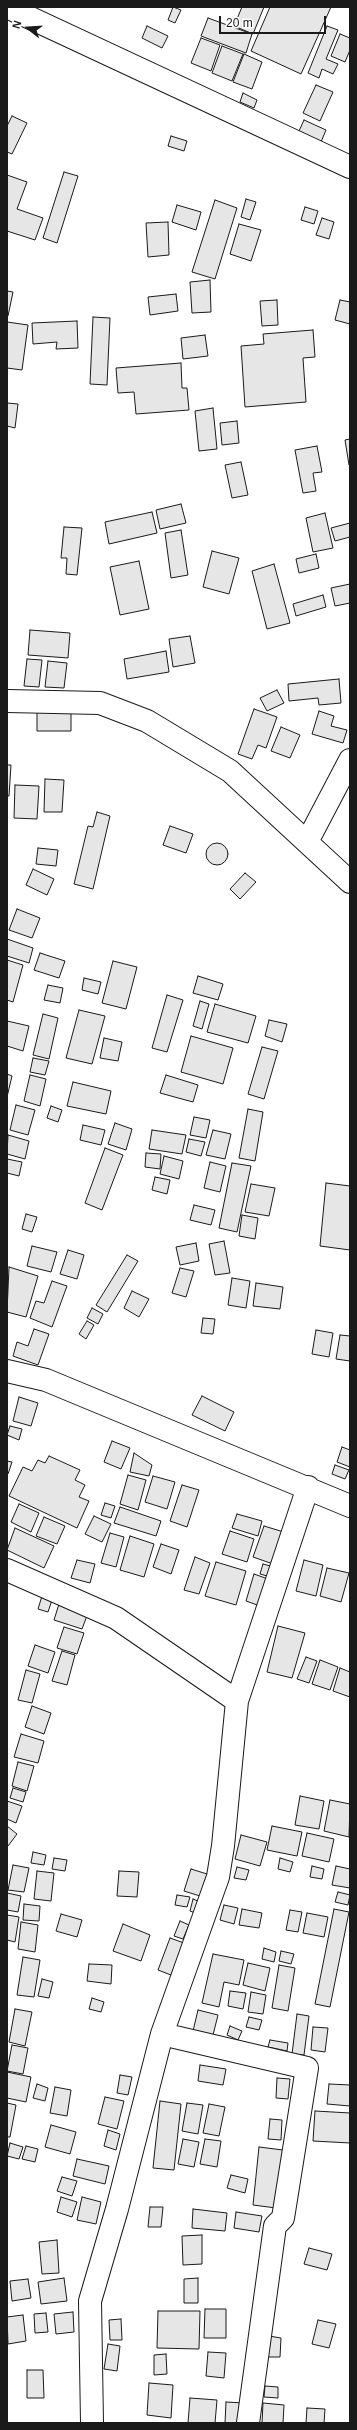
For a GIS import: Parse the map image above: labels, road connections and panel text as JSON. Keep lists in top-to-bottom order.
{
  "scale_bar": "20 m",
  "north": "left"
}
